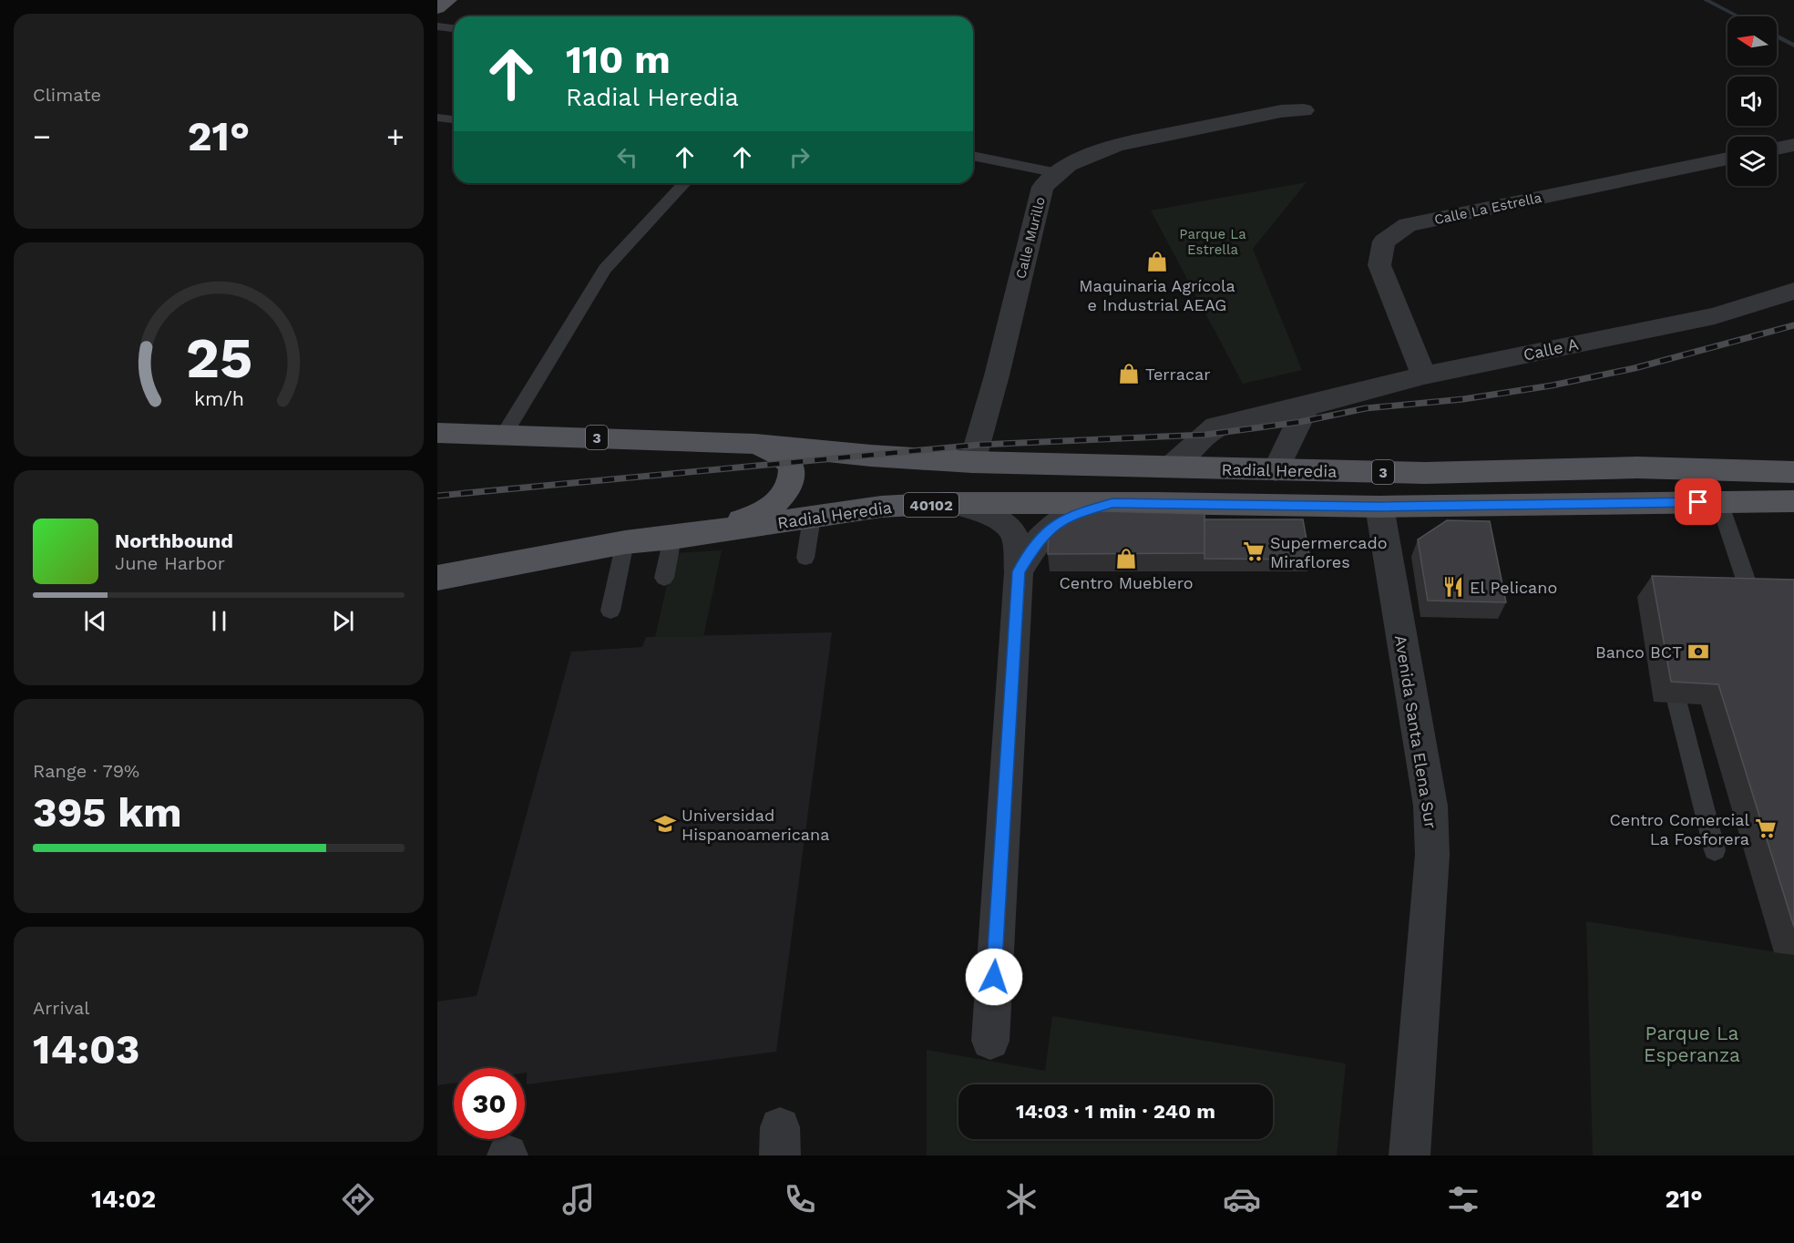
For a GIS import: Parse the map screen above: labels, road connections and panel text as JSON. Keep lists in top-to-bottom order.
{
  "streets": {
    "main road": ["3", "Radial Heredia", "40102"],
    "street": [
      "Calle La Estrella",
      "Calle Murillo",
      "Calle A",
      "Avenida Santa Elena Sur"
    ]
  },
  "crossings": [
    ["Calle La Estrella", "Calle A"],
    ["Calle Murillo", "Radial Heredia"],
    ["Calle A", "Radial Heredia"],
    ["Radial Heredia", "Avenida Santa Elena Sur"]
  ],
  "parks": ["Parque La Estrella", "Parque La Esperanza"],
  "places": {
    "shop": ["Maquinaria Agrícola e Industrial AEAG", "Terracar", "Centro Mueblero"],
    "supermarket": ["Supermercado Miraflores", "Centro Comercial La Fosforera"],
    "restaurant": ["El Pelicano"],
    "bank": ["Banco BCT"],
    "school or university": ["Universidad Hispanoamericana"]
  },
  "north": "left",
  "page": {
    "tile": [
      "Climate",
      ["Range · 79%", "395 km"],
      ["Arrival", "14:03"]
    ],
    "turn": ["110 m", "Radial Heredia"],
    "heat": ["−", "21°", "+"],
    "song": ["Northbound", "June Harbor"],
    "limit": "30",
    "trip": "14:03 · 1 min · 240 m",
    "tabs": ["14:02", "21°"],
    "gauge": ["25", "km/h"]
  }
}
